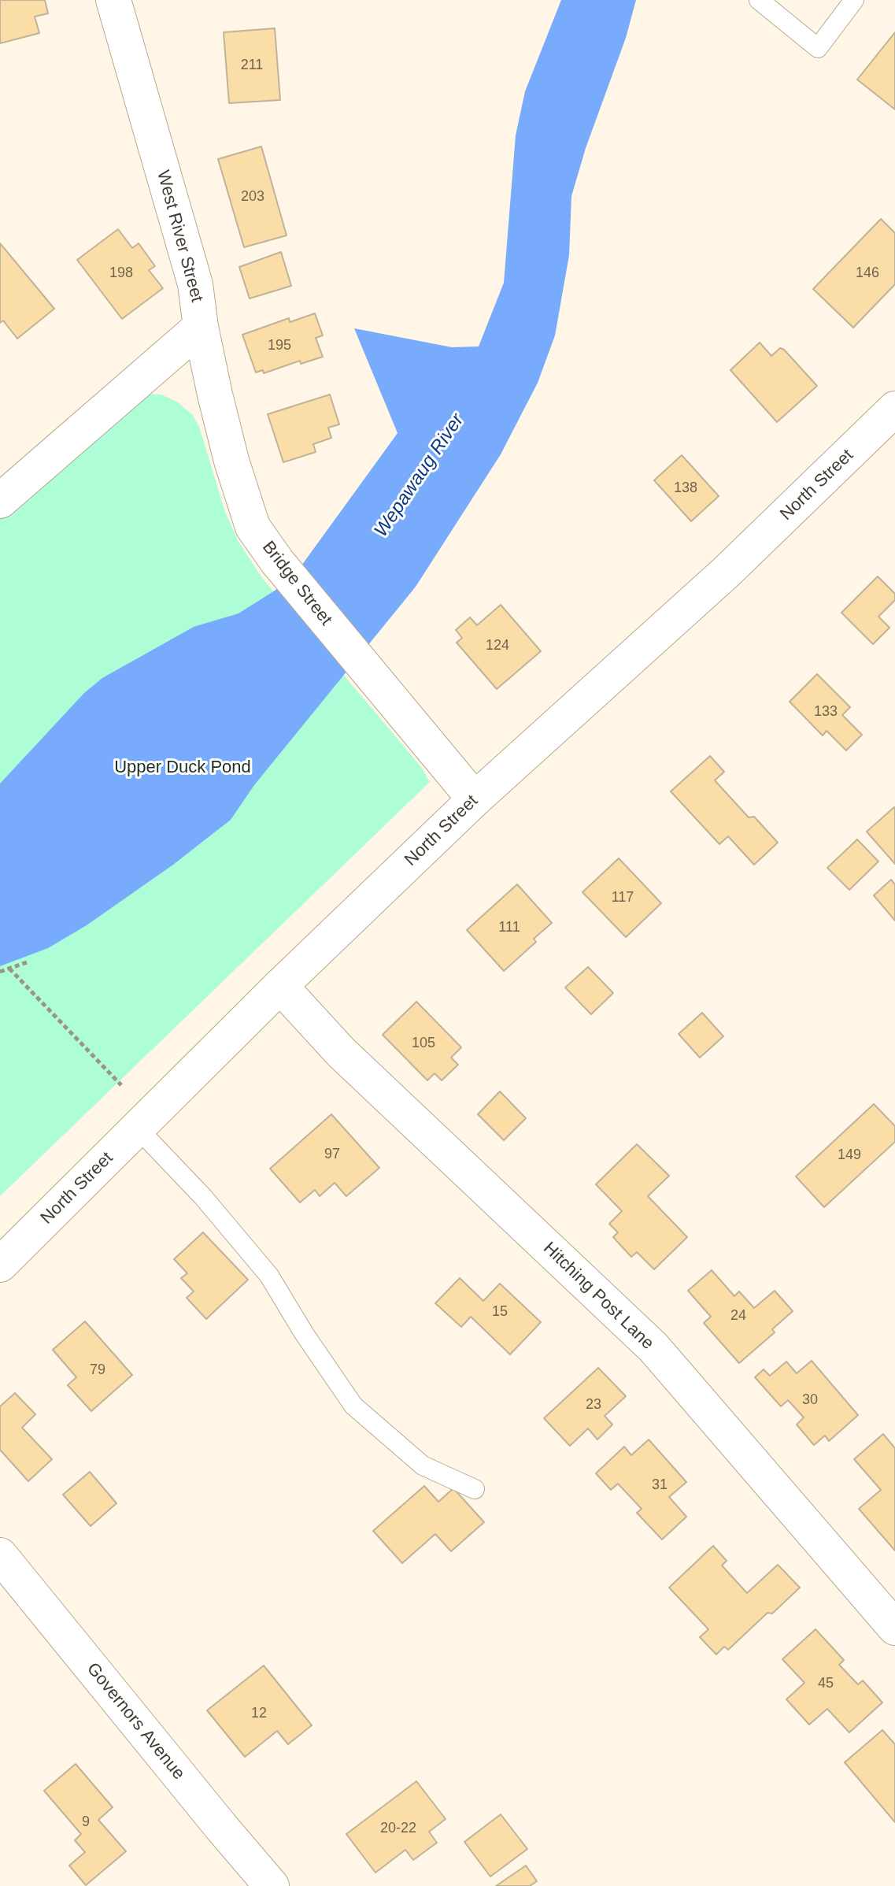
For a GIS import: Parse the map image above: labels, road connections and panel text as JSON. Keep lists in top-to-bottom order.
{
  "streets": {
    "street": [
      "West River Street",
      "North Street",
      "Bridge Street",
      "Hitching Post Lane",
      "Governors Avenue"
    ]
  },
  "crossings": [
    ["West River Street", "Bridge Street"],
    ["North Street", "Bridge Street"],
    ["North Street", "Hitching Post Lane"]
  ],
  "water": ["Wepawaug River"],
  "parks": ["Upper Duck Pond"],
  "house_numbers": [
    "211",
    "203",
    "198",
    "146",
    "195",
    "138",
    "124",
    "133",
    "117",
    "111",
    "105",
    "97",
    "149",
    "15",
    "24",
    "79",
    "30",
    "23",
    "31",
    "45",
    "12",
    "9",
    "20-22"
  ]
}
